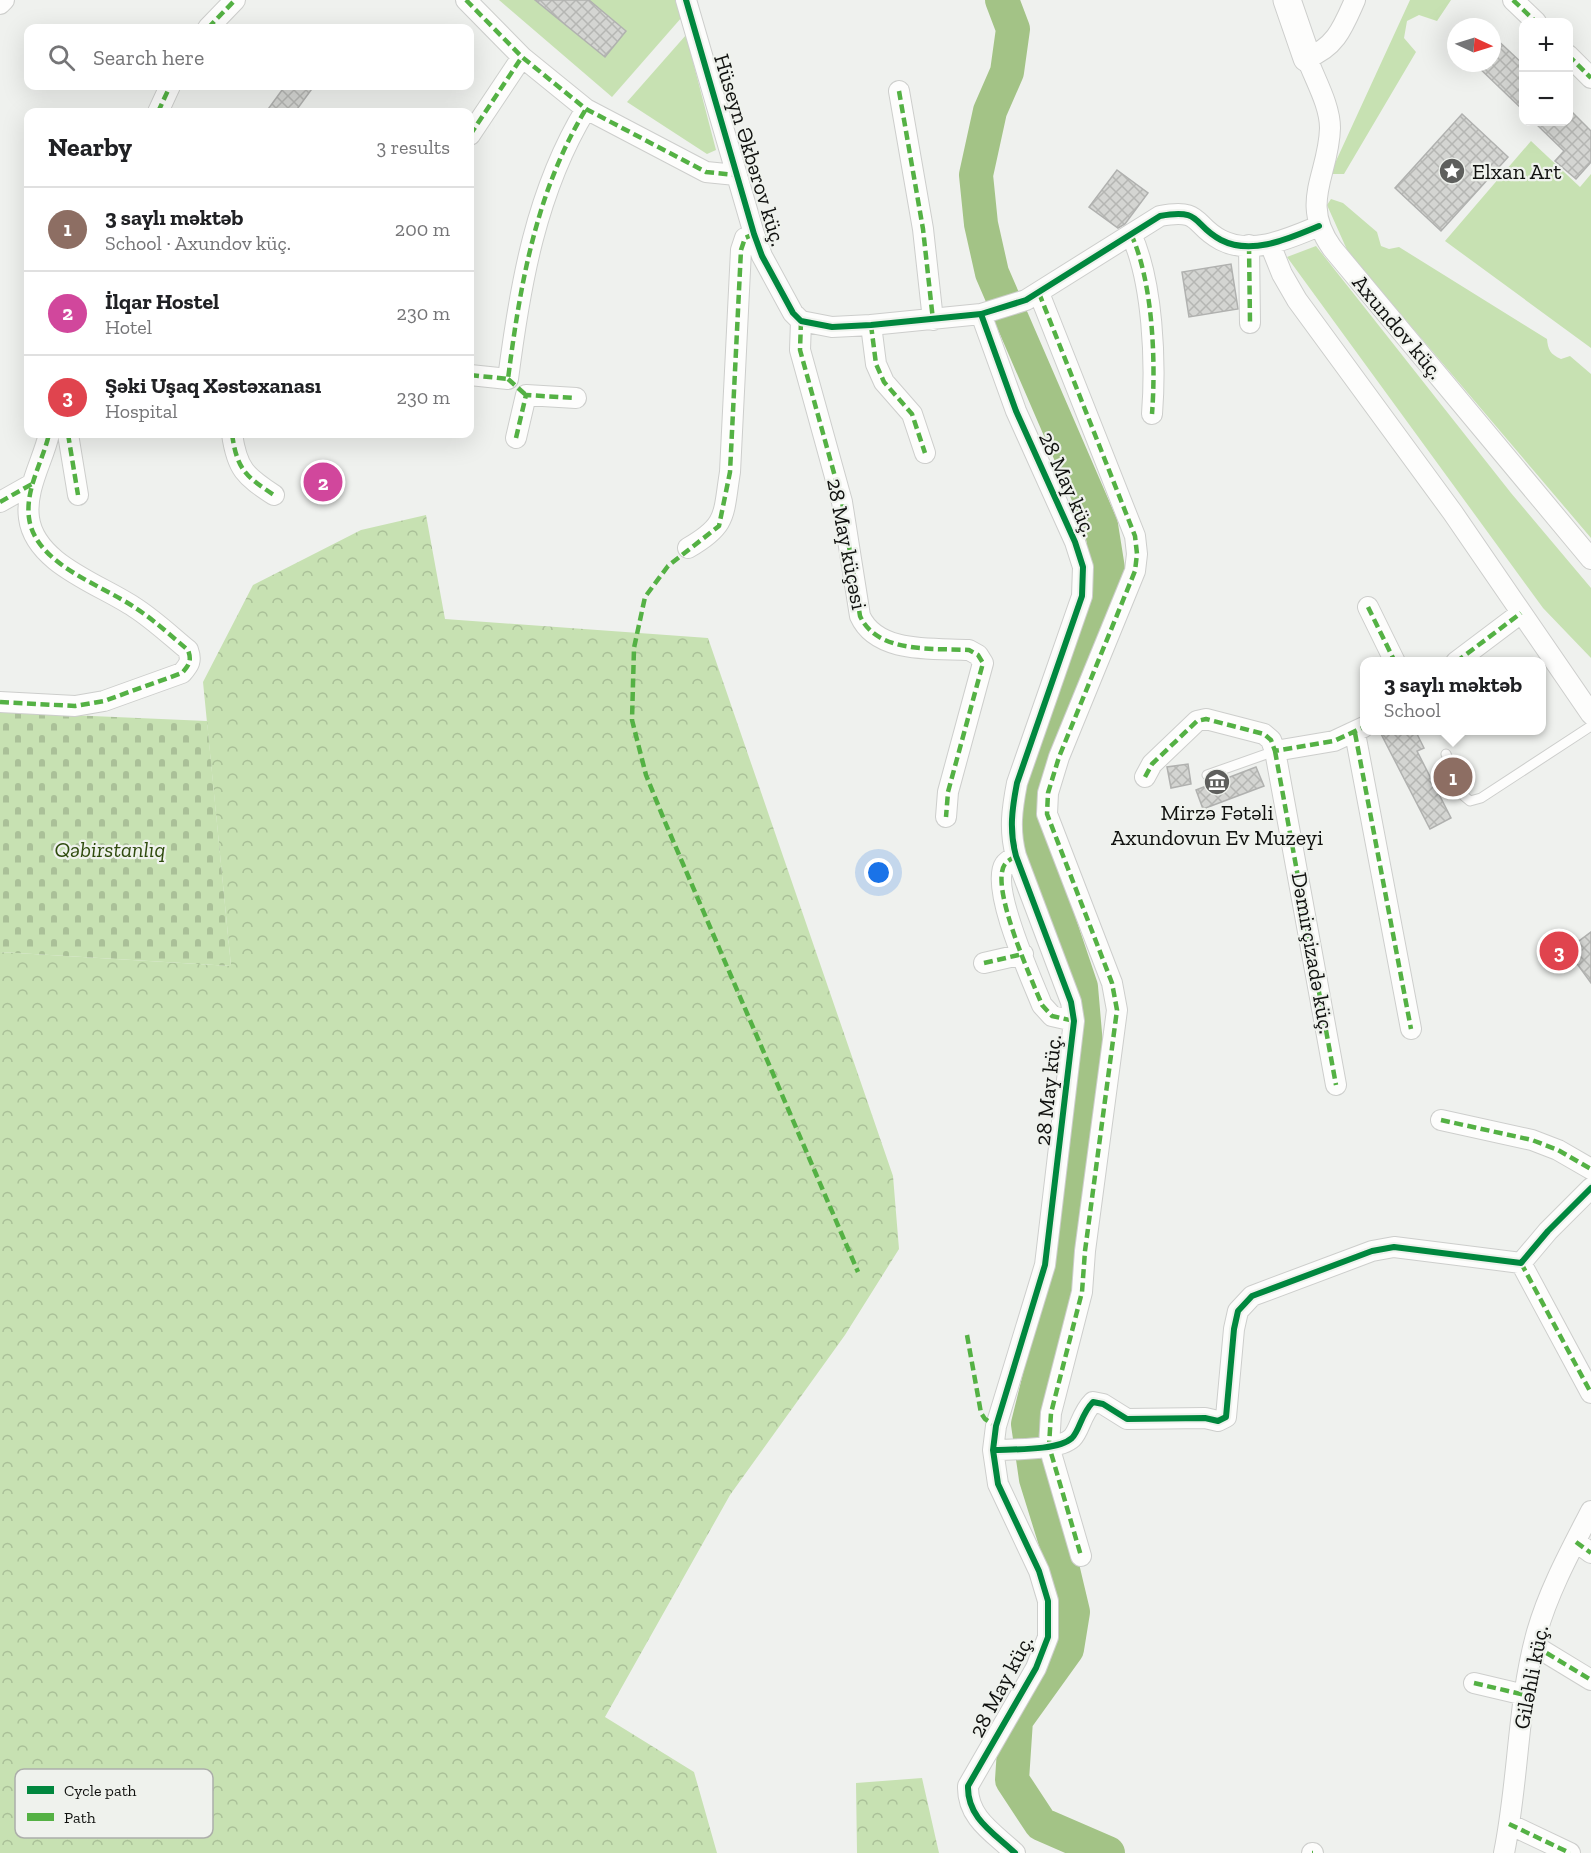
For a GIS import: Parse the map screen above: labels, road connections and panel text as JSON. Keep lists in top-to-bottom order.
{
  "streets": {
    "street": [
      "Hüseyn Əkbərov küç.",
      "Axundov küç.",
      "28 May küç.",
      "28 May küçəsi",
      "Dəmirçizadə küç.",
      "Giləhli küç."
    ]
  },
  "crossings": [
    ["Hüseyn Əkbərov küç.", "28 May küçəsi"]
  ],
  "parks": ["Qəbirstanlıq"],
  "places": {
    "place": ["Elxan Art"],
    "museum": ["Mirzə Fətəli Axundovun Ev Muzeyi"]
  },
  "legend": ["Cycle path", "Path"],
  "north": "right",
  "page": {
    "map_buttons": ["+", "−"],
    "search": "Search here",
    "heading": ["Nearby", "3 results"],
    "list": [
      {
        "mark": "1",
        "name": "3 saylı məktəb",
        "note": "School · Axundov küç.",
        "value": "200 m"
      },
      {
        "mark": "2",
        "name": "İlqar Hostel",
        "note": "Hotel",
        "value": "230 m"
      },
      {
        "mark": "3",
        "name": "Şəki Uşaq Xəstəxanası",
        "note": "Hospital",
        "value": "230 m"
      }
    ],
    "pins": ["2", "1", "3"],
    "popup": ["3 saylı məktəb", "School"]
  }
}
